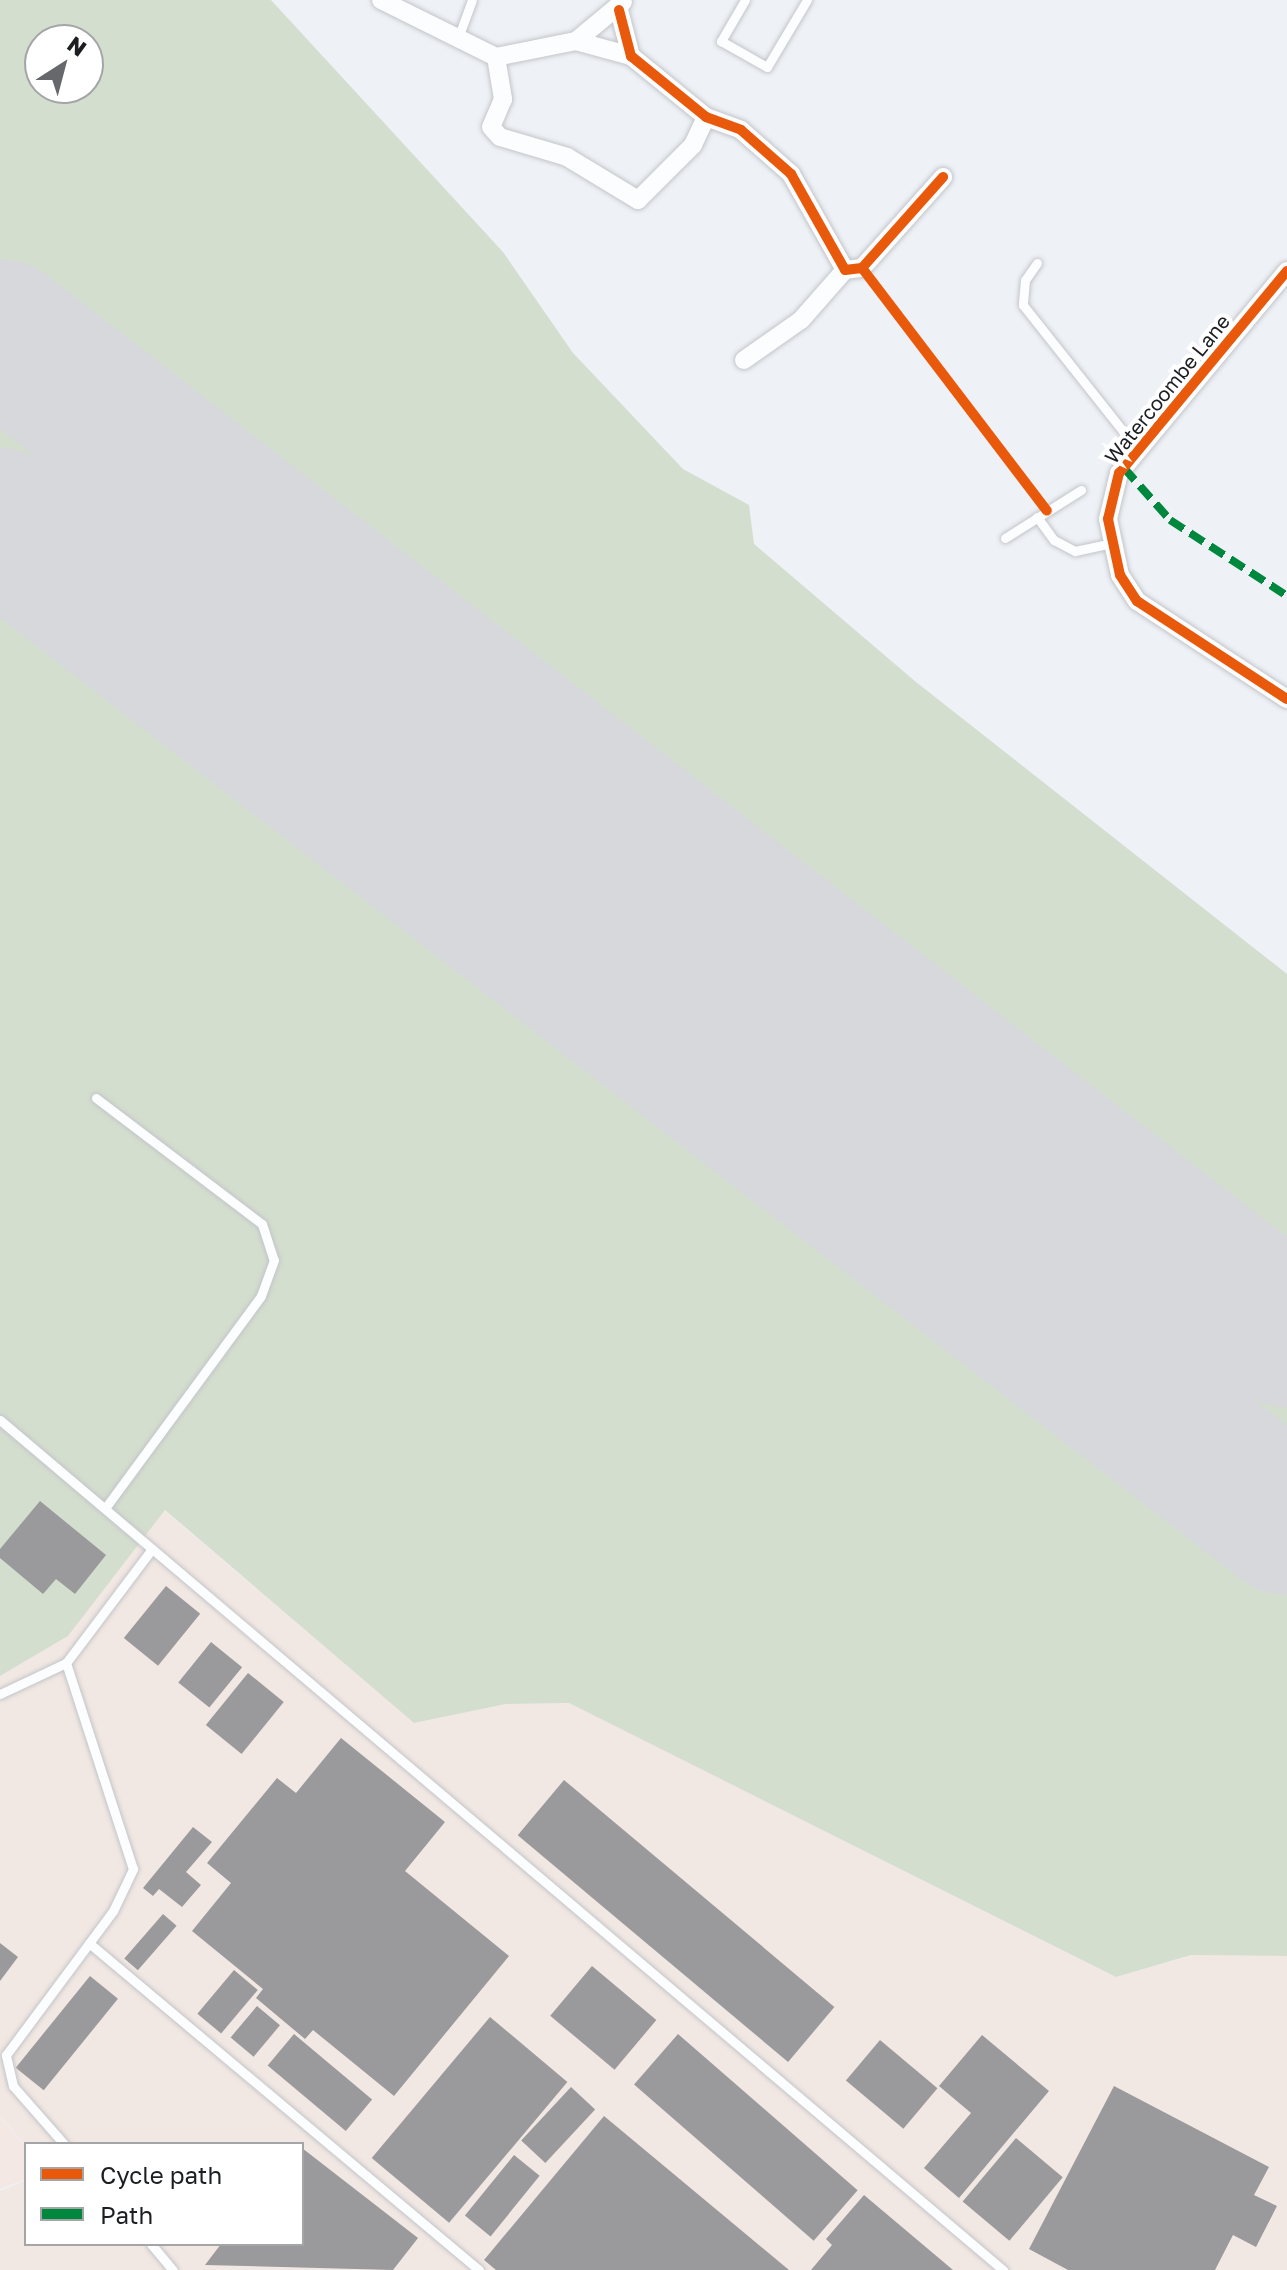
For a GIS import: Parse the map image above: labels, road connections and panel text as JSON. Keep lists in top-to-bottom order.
{
  "streets": {
    "street": ["Watercoombe Lane"]
  },
  "legend": ["Cycle path", "Path"],
  "north": "top right"
}
